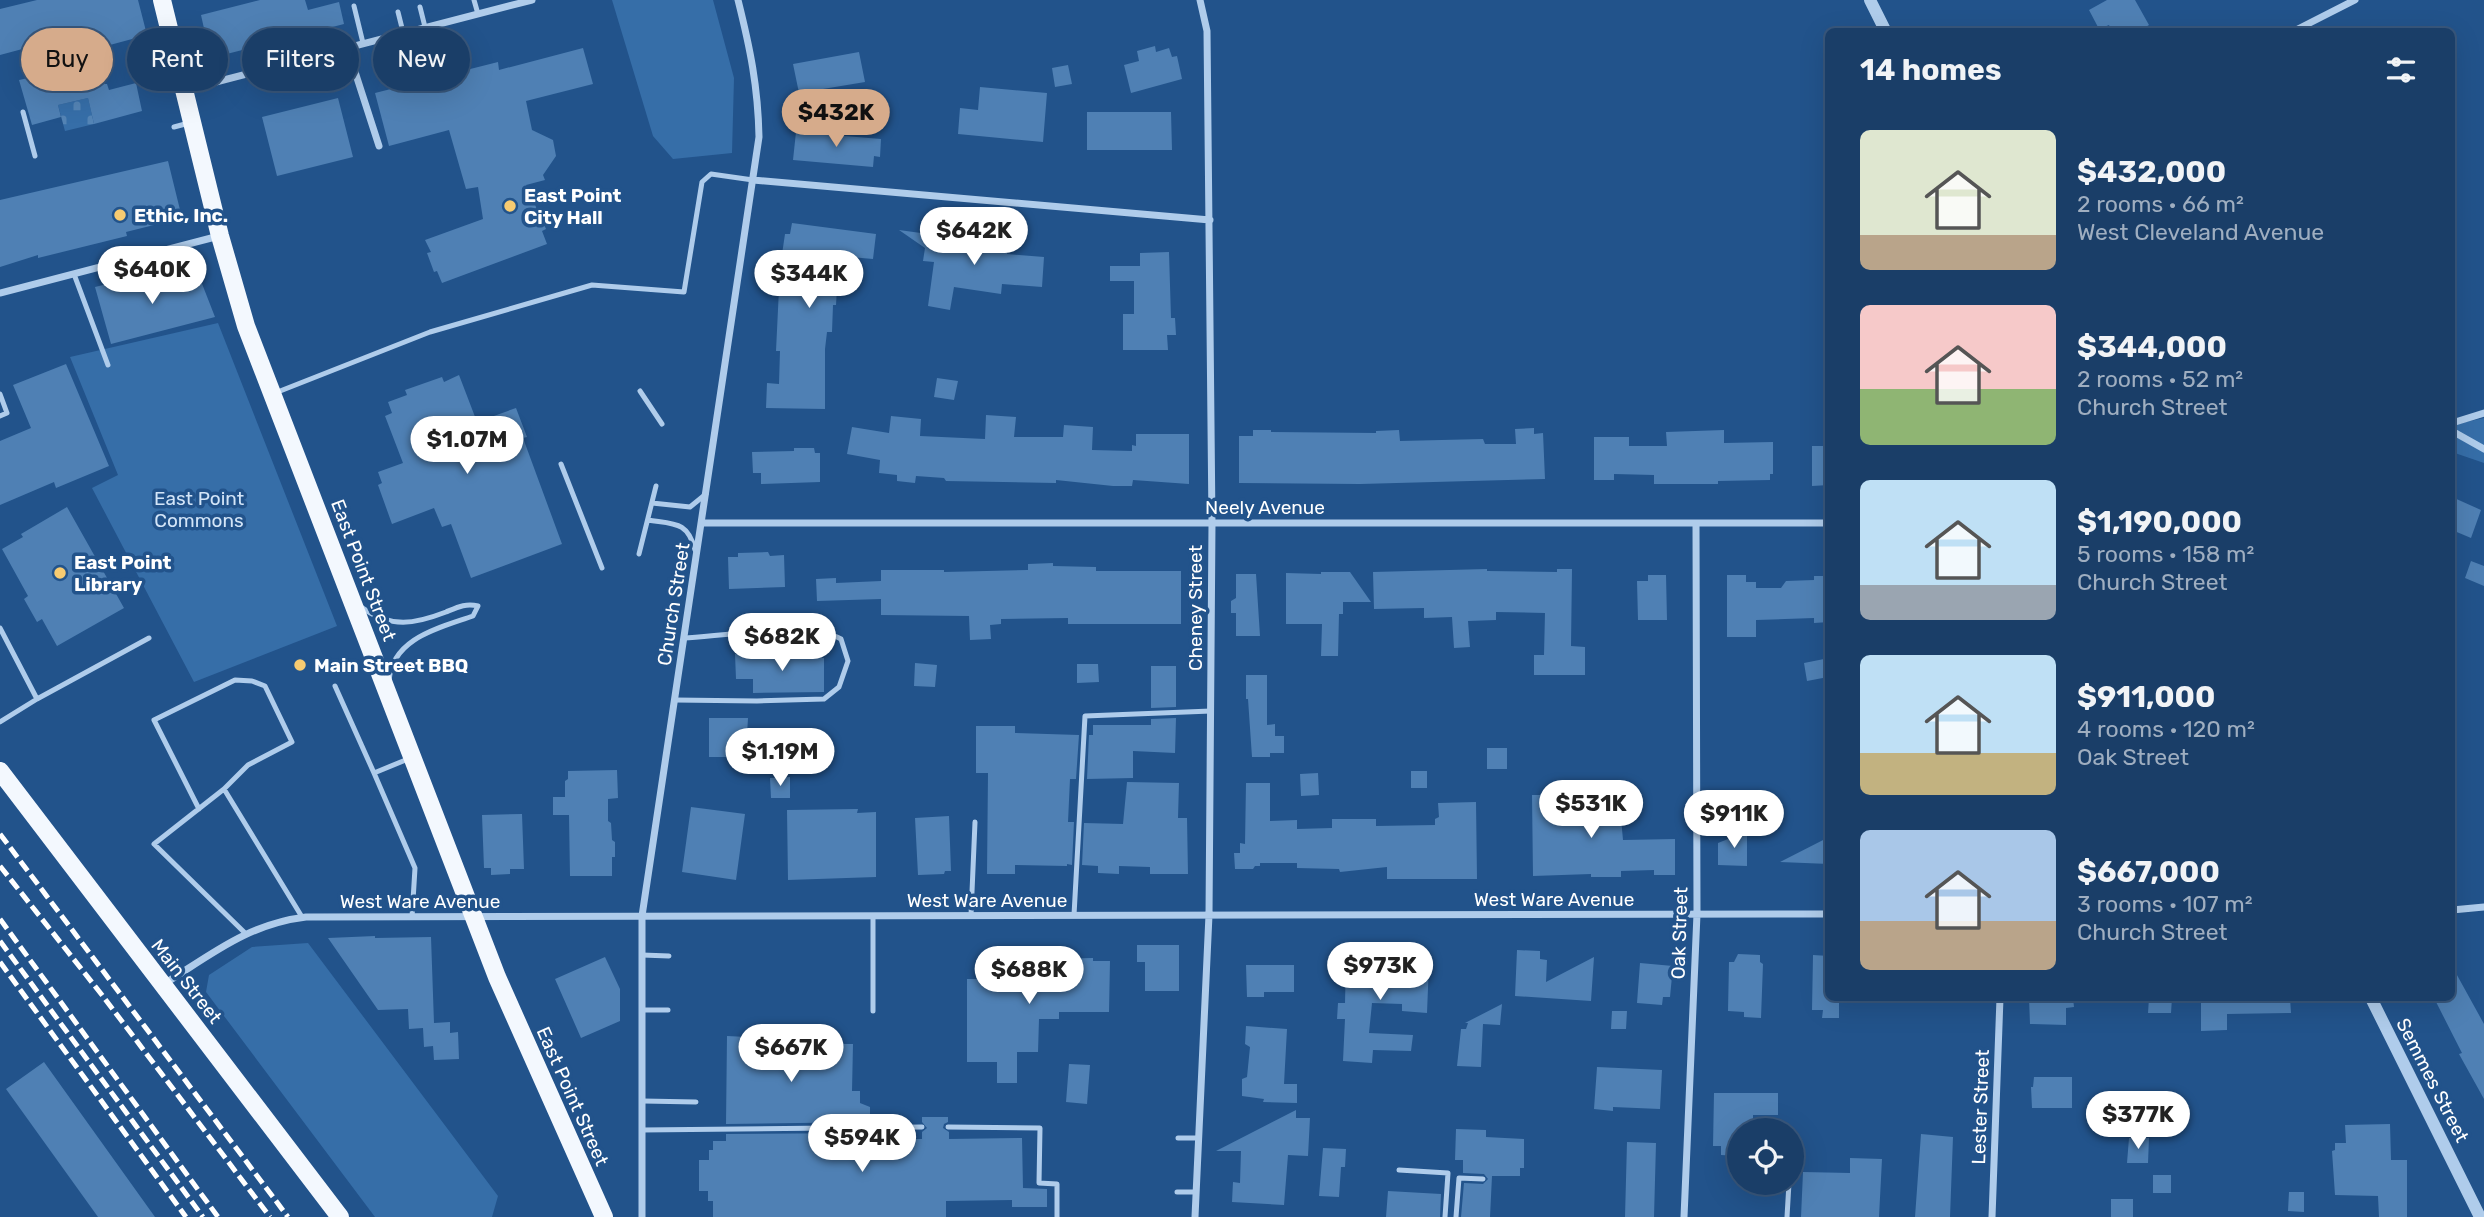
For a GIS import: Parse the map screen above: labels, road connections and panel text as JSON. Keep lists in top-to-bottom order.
{
  "streets": {
    "main road": ["East Point Street", "Main Street"],
    "street": [
      "Neely Avenue",
      "Church Street",
      "Cheney Street",
      "West Ware Avenue",
      "Oak Street",
      "Semmes Street",
      "Lester Street"
    ]
  },
  "crossings": [
    ["Neely Avenue", "Church Street"],
    ["Neely Avenue", "Cheney Street"],
    ["Neely Avenue", "Oak Street"],
    ["East Point Street", "West Ware Avenue"],
    ["Church Street", "West Ware Avenue"],
    ["Cheney Street", "West Ware Avenue"],
    ["West Ware Avenue", "Oak Street"],
    ["West Ware Avenue", "Main Street"]
  ],
  "parks": ["East Point Commons"],
  "places": [
    "East Point City Hall",
    "Ethic, Inc.",
    "East Point Library",
    "Main Street BBQ"
  ],
  "page": {
    "chip": [
      "Buy",
      "Rent",
      "Filters",
      "New"
    ],
    "heading": "14 homes",
    "price": [
      "$432K",
      "$642K",
      "$640K",
      "$344K",
      "$1.07M",
      "$682K",
      "$1.19M",
      "$531K",
      "$911K",
      "$973K",
      "$688K",
      "$667K",
      "$377K",
      "$594K"
    ],
    "list": [
      {
        "name": "$432,000",
        "note": "2 rooms · 66 m² · West Cleveland Avenue"
      },
      {
        "name": "$344,000",
        "note": "2 rooms · 52 m² · Church Street"
      },
      {
        "name": "$1,190,000",
        "note": "5 rooms · 158 m² · Church Street"
      },
      {
        "name": "$911,000",
        "note": "4 rooms · 120 m² · Oak Street"
      },
      {
        "name": "$667,000",
        "note": "3 rooms · 107 m² · Church Street"
      }
    ]
  }
}
